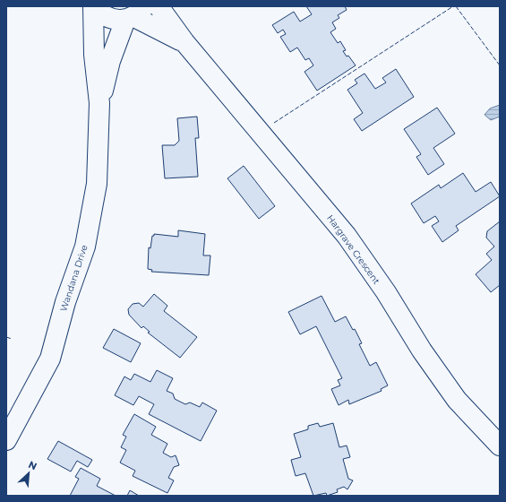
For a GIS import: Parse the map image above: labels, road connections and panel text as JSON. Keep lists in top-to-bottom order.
{
  "streets": {
    "street": ["Hargrave Crescent", "Wandana Drive"]
  },
  "crossings": [
    ["Hargrave Crescent", "Wandana Drive"]
  ],
  "north": "top right"
}
